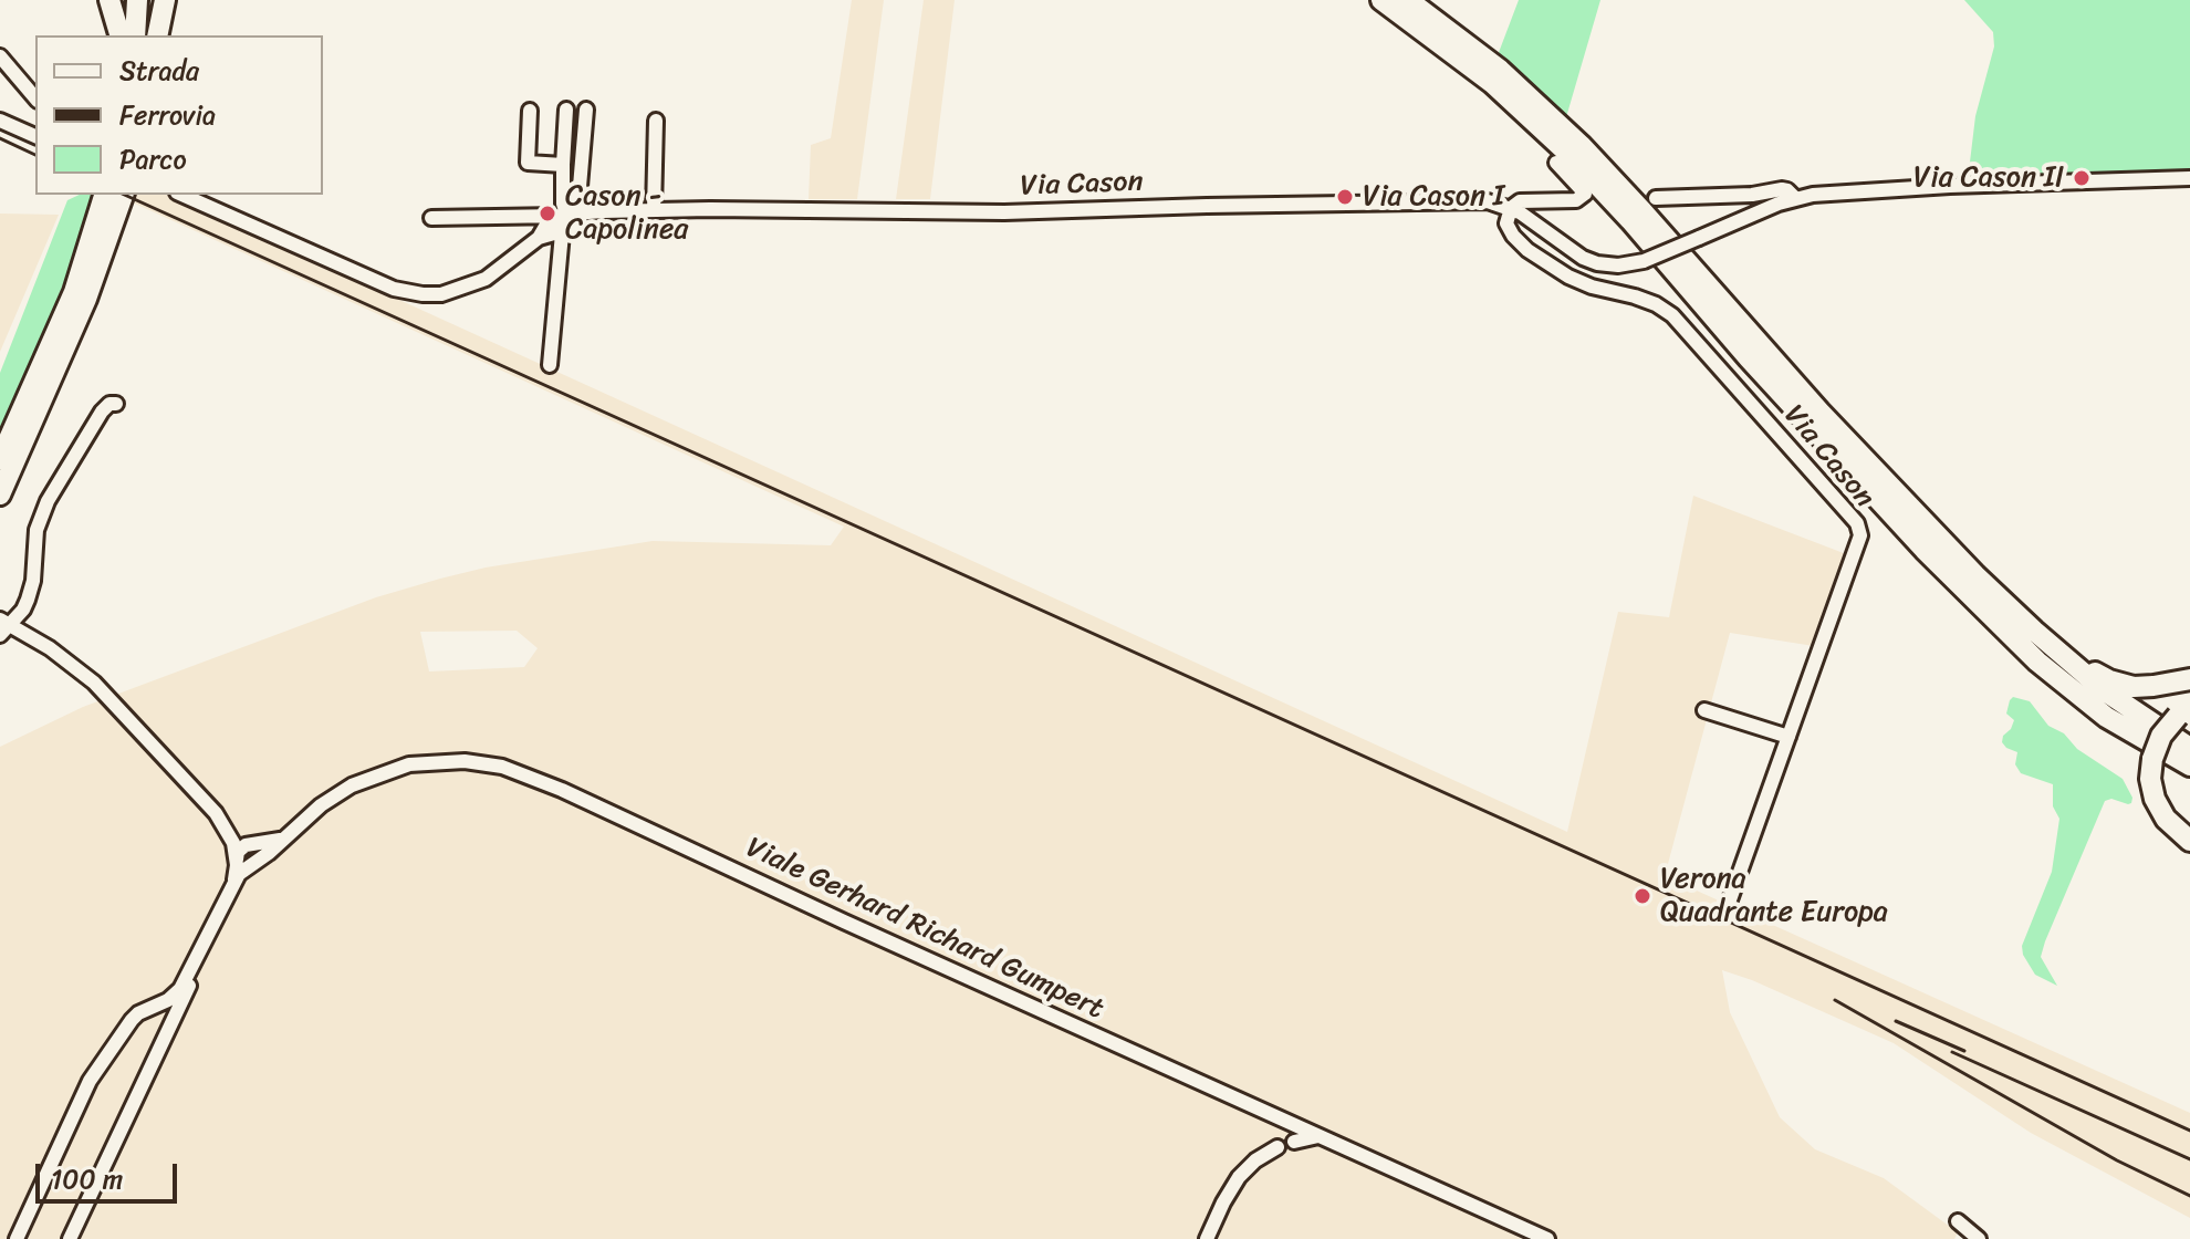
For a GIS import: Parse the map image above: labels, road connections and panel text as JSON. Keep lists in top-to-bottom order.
{
  "streets": {
    "street": ["Via Cason", "Viale Gerhard Richard Gumpert"]
  },
  "places": [
    "Via Cason II",
    "Via Cason I",
    "Cason - Capolinea",
    "Verona Quadrante Europa"
  ],
  "legend": ["Strada", "Ferrovia", "Parco"],
  "scale_bar": "100 m"
}
